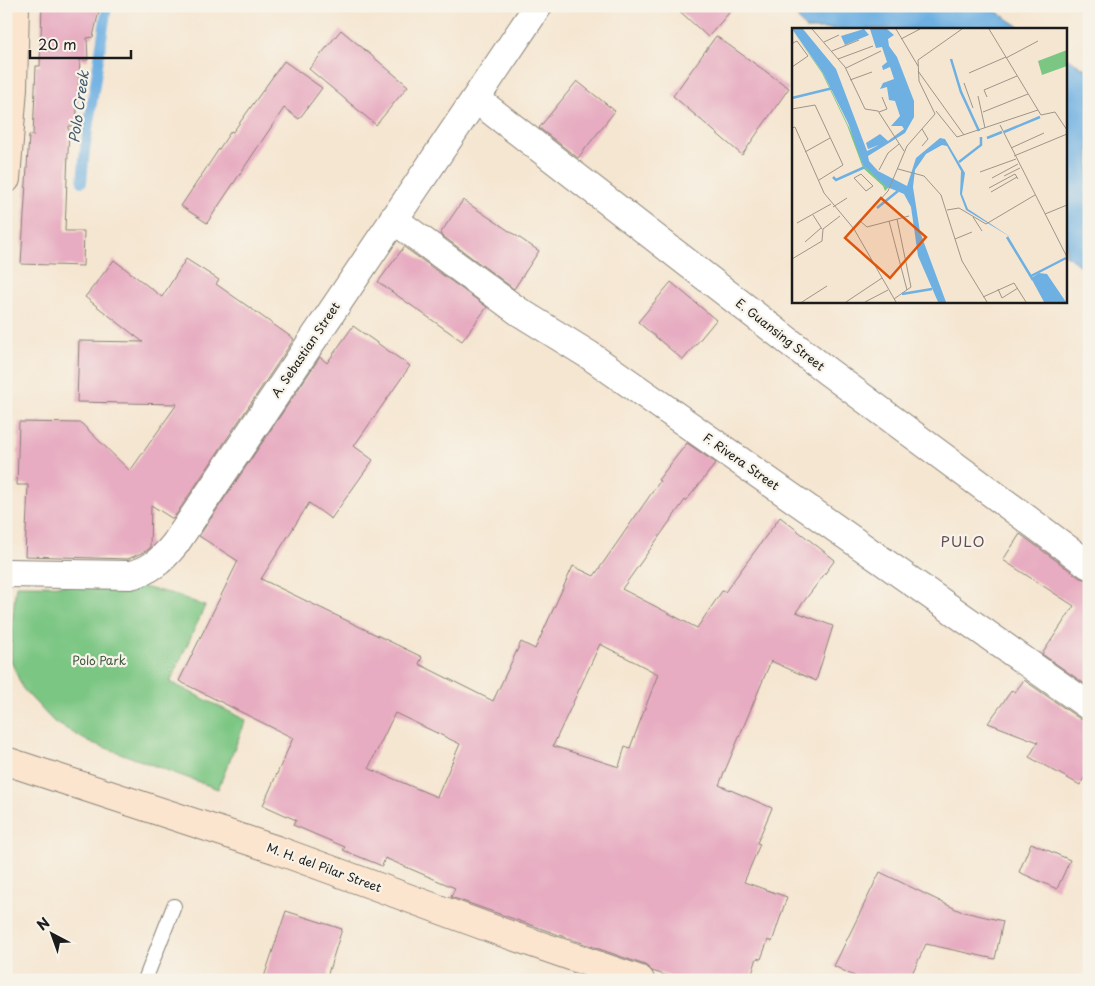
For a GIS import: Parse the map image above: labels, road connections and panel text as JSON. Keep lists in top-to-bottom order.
{
  "streets": {
    "main road": ["M. H. del Pilar Street"],
    "street": ["E. Guansing Street", "A. Sebastian Street", "F. Rivera Street"]
  },
  "crossings": [
    ["E. Guansing Street", "A. Sebastian Street"],
    ["A. Sebastian Street", "F. Rivera Street"]
  ],
  "districts": ["PULO"],
  "water": ["Polo Creek"],
  "parks": ["Polo Park"],
  "scale_bar": "20 m",
  "north": "top left"
}
